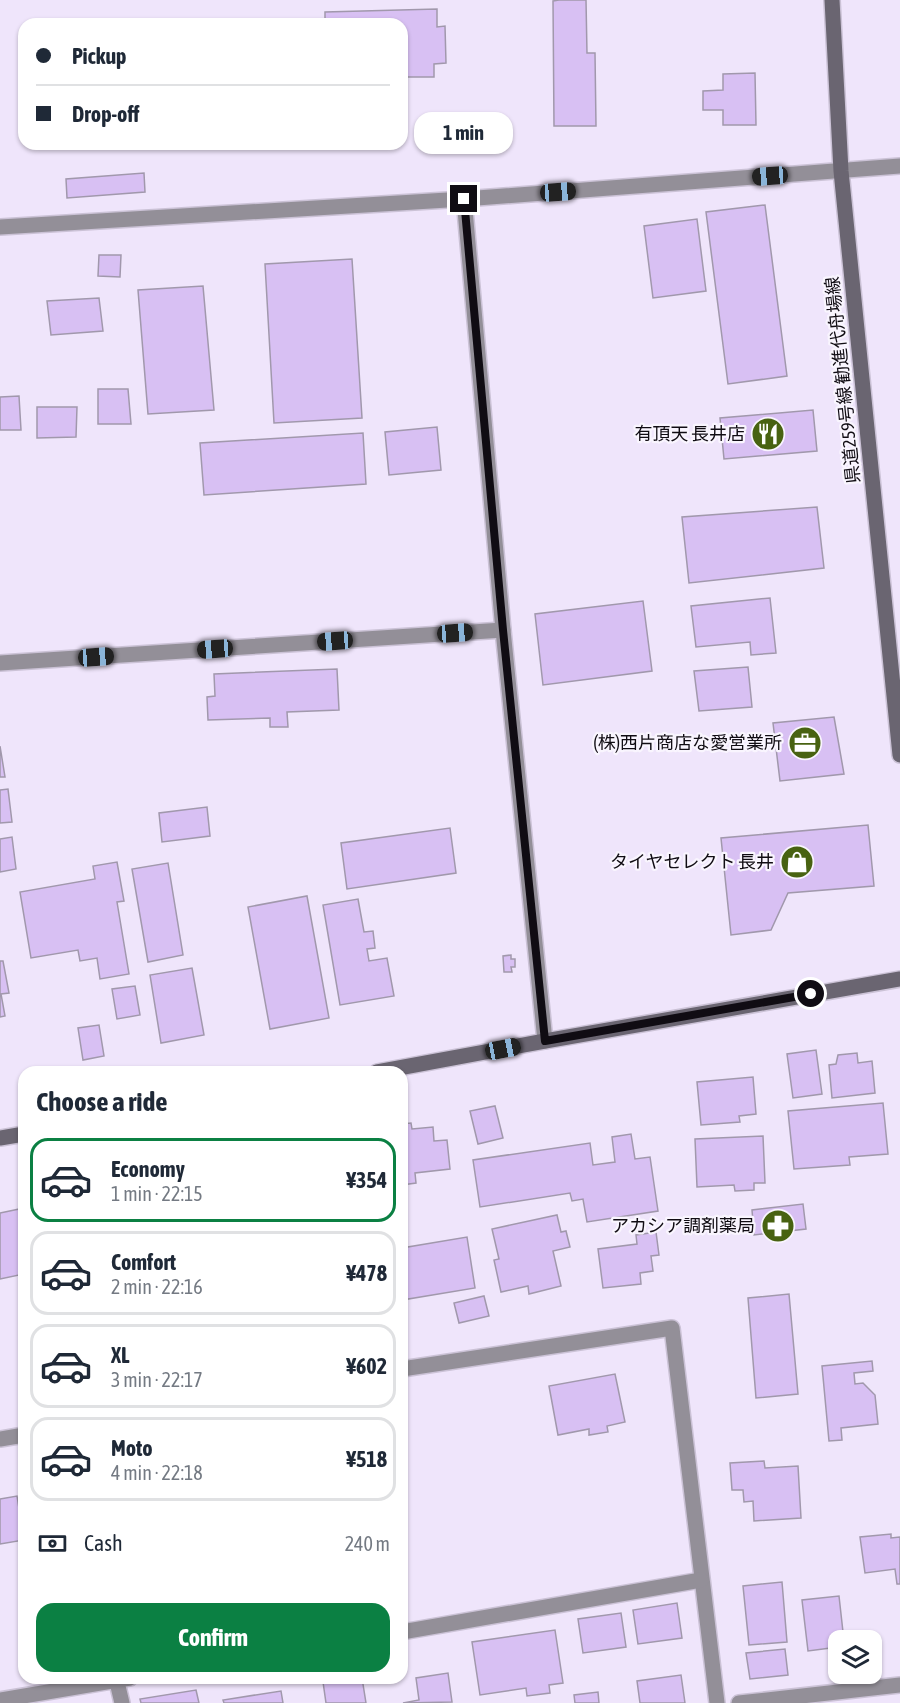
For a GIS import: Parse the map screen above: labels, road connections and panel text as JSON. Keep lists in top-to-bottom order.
{
  "streets": {
    "main road": ["県道259号線 勧進代舟場線"]
  },
  "places": {
    "restaurant": ["有頂天 長井店"],
    "office": ["(株)西片商店な愛営業所"],
    "shop": ["タイヤセレクト 長井"],
    "pharmacy": ["アカシア調剤薬局"]
  },
  "page": {
    "banner": ["Pickup", "Drop-off"],
    "bubble": "1 min",
    "heading": "Choose a ride",
    "list": [
      {
        "name": "Economy",
        "note": "1 min · 22:15",
        "value": "¥354"
      },
      {
        "name": "Comfort",
        "note": "2 min · 22:16",
        "value": "¥478"
      },
      {
        "name": "XL",
        "note": "3 min · 22:17",
        "value": "¥602"
      },
      {
        "name": "Moto",
        "note": "4 min · 22:18",
        "value": "¥518"
      }
    ],
    "pay": ["Cash", "240 m"],
    "buttons": "Confirm"
  }
}
